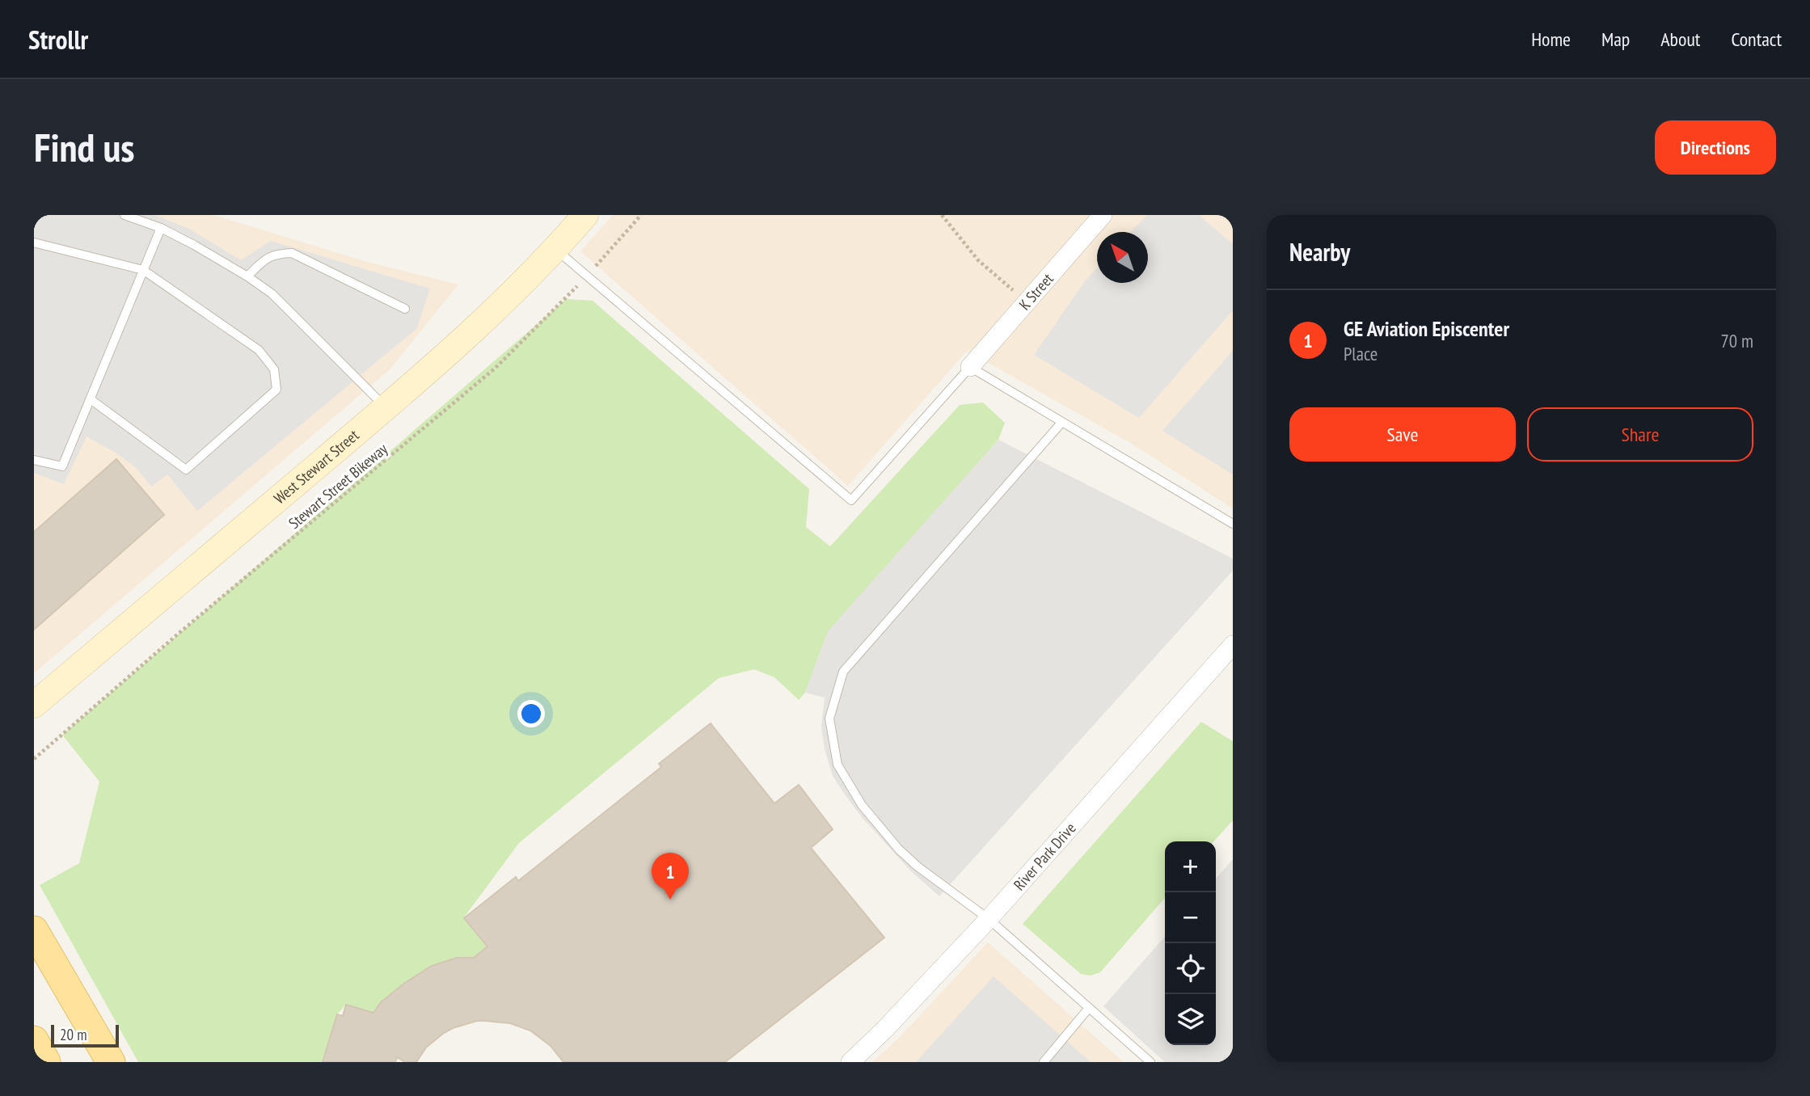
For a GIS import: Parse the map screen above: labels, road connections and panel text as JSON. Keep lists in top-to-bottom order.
{
  "streets": {
    "main road": ["West Stewart Street"],
    "street": ["K Street", "River Park Drive"],
    "path": ["Stewart Street Bikeway"]
  },
  "scale_bar": "20 m",
  "north": "top left",
  "page": {
    "header": "Strollr",
    "nav": [
      "Home",
      "Map",
      "About",
      "Contact"
    ],
    "buttons": [
      "Directions",
      ["Save", "Share"]
    ],
    "title": "Find us",
    "heading": "Nearby",
    "list": [
      {
        "mark": "1",
        "name": "GE Aviation Episcenter",
        "note": "Place",
        "value": "70 m"
      }
    ],
    "map_buttons": ["+", "−"],
    "pins": "1",
    "scale": "20 m"
  }
}
